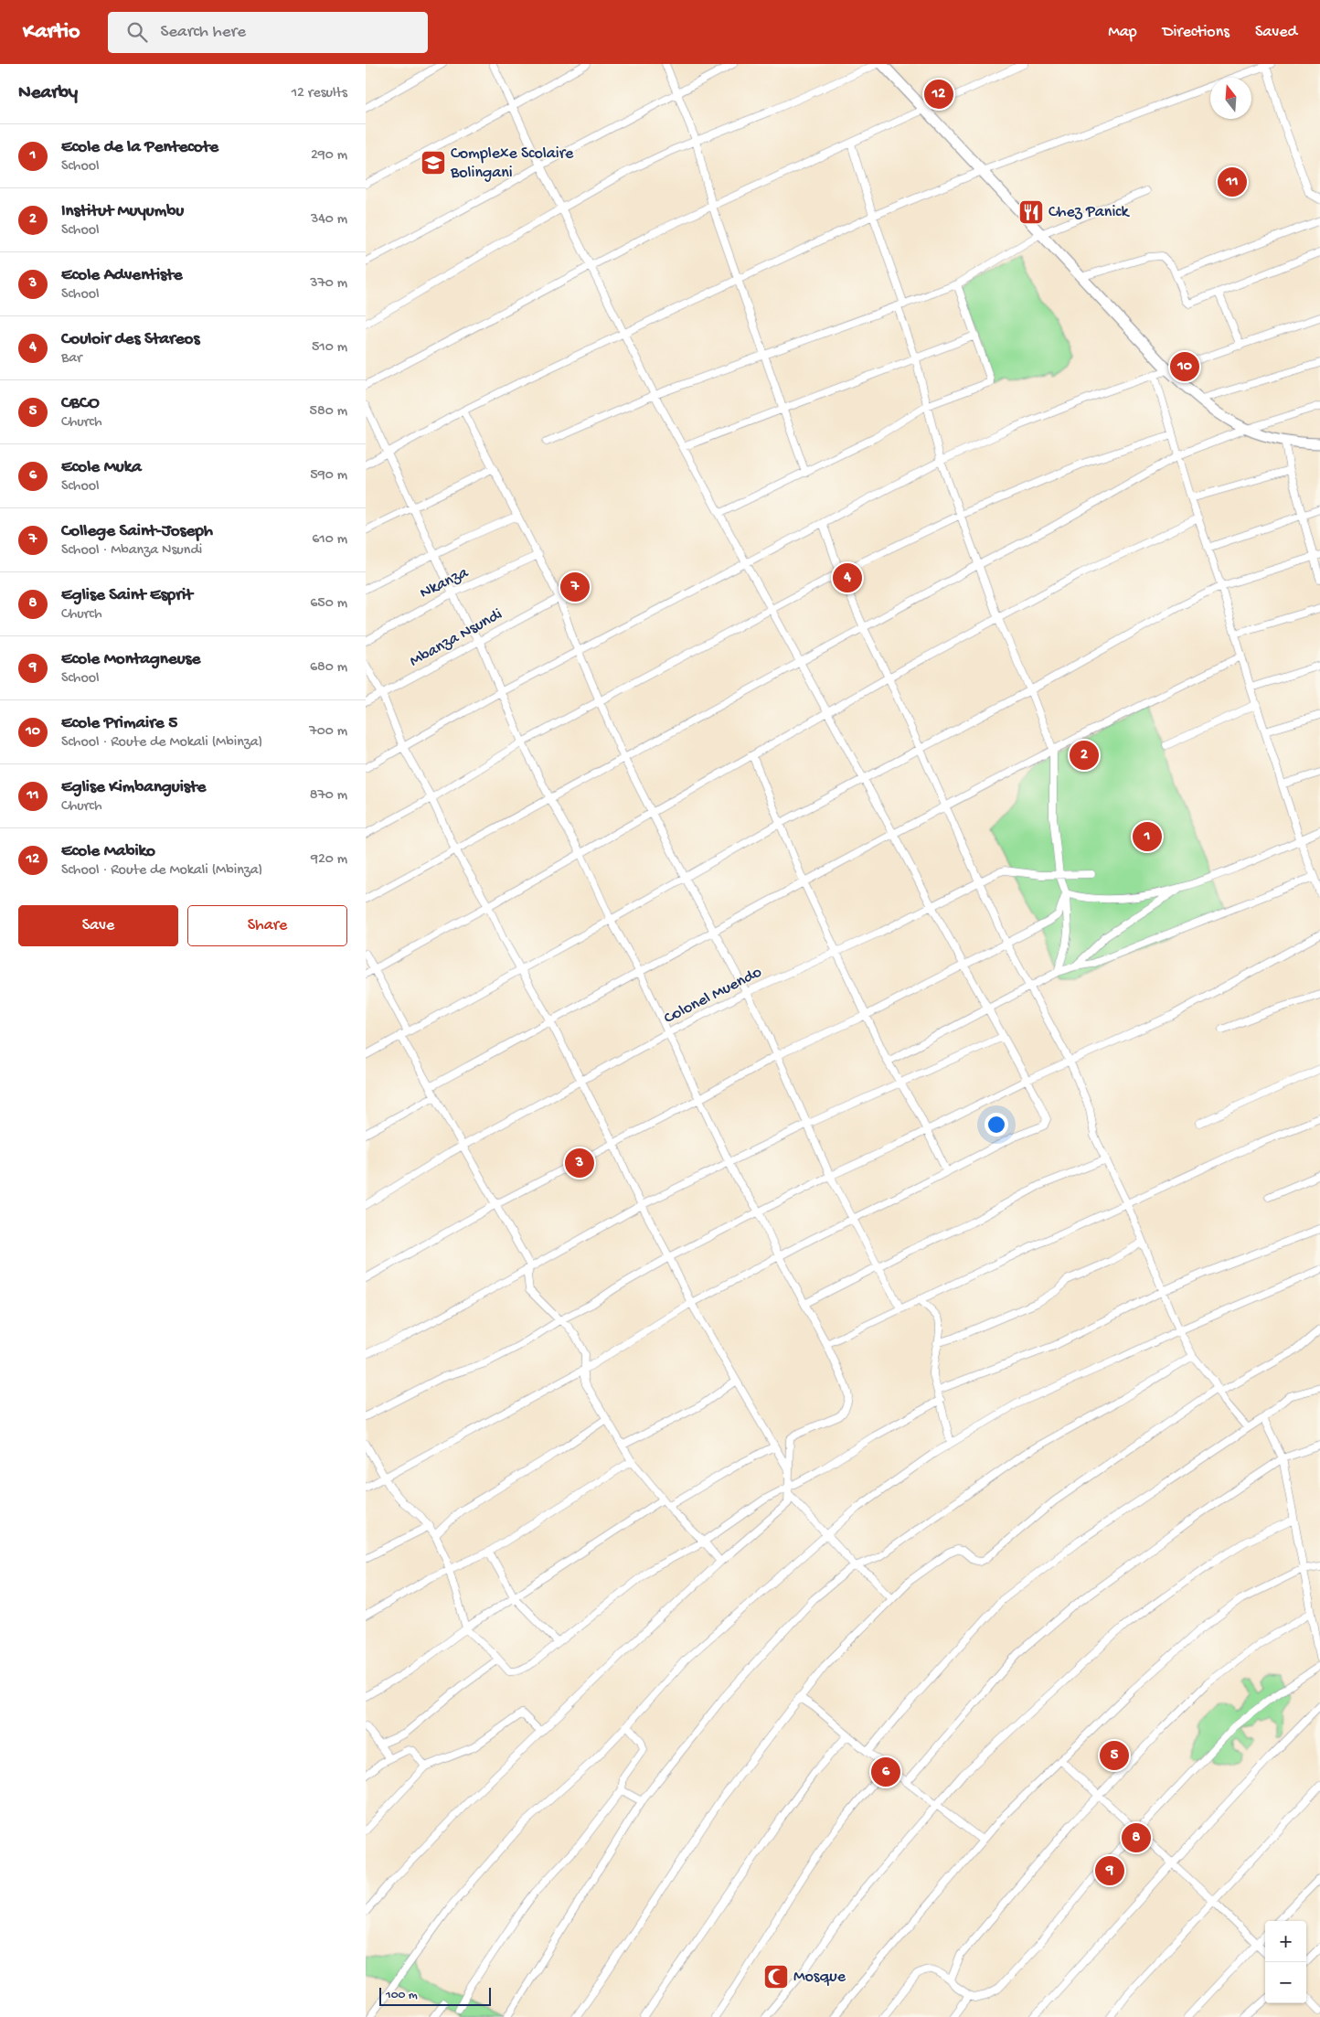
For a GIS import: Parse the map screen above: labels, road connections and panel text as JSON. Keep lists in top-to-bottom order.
{
  "streets": {
    "street": ["Nkanza", "Mbanza Nsundi", "Colonel Muendo"]
  },
  "places": {
    "school or university": ["Complexe Scolaire Bolingani"],
    "restaurant": ["Chez Panick"],
    "mosque": ["Mosque"]
  },
  "scale_bar": "100 m",
  "north": "top",
  "page": {
    "header": "Kartio",
    "search": "Search here",
    "nav": ["Map", "Directions", "Saved"],
    "heading": ["Nearby", "12 results"],
    "pins": [
      "12",
      "11",
      "10",
      "4",
      "7",
      "2",
      "1",
      "3",
      "5",
      "6",
      "8",
      "9"
    ],
    "list": [
      {
        "mark": "1",
        "name": "Ecole de la Pentecote",
        "note": "School",
        "value": "290 m"
      },
      {
        "mark": "2",
        "name": "Institut Muyumbu",
        "note": "School",
        "value": "340 m"
      },
      {
        "mark": "3",
        "name": "Ecole Adventiste",
        "note": "School",
        "value": "370 m"
      },
      {
        "mark": "4",
        "name": "Couloir des Stareos",
        "note": "Bar",
        "value": "510 m"
      },
      {
        "mark": "5",
        "name": "CBCO",
        "note": "Church",
        "value": "580 m"
      },
      {
        "mark": "6",
        "name": "Ecole Muka",
        "note": "School",
        "value": "590 m"
      },
      {
        "mark": "7",
        "name": "College Saint-Joseph",
        "note": "School · Mbanza Nsundi",
        "value": "610 m"
      },
      {
        "mark": "8",
        "name": "Eglise Saint Esprit",
        "note": "Church",
        "value": "650 m"
      },
      {
        "mark": "9",
        "name": "Ecole Montagneuse",
        "note": "School",
        "value": "680 m"
      },
      {
        "mark": "10",
        "name": "Ecole Primaire 5",
        "note": "School · Route de Mokali (Mbinza)",
        "value": "700 m"
      },
      {
        "mark": "11",
        "name": "Eglise Kimbanguiste",
        "note": "Church",
        "value": "870 m"
      },
      {
        "mark": "12",
        "name": "Ecole Mabiko",
        "note": "School · Route de Mokali (Mbinza)",
        "value": "920 m"
      }
    ],
    "buttons": ["Save", "Share"],
    "map_buttons": ["+", "−"],
    "scale": "100 m"
  }
}
